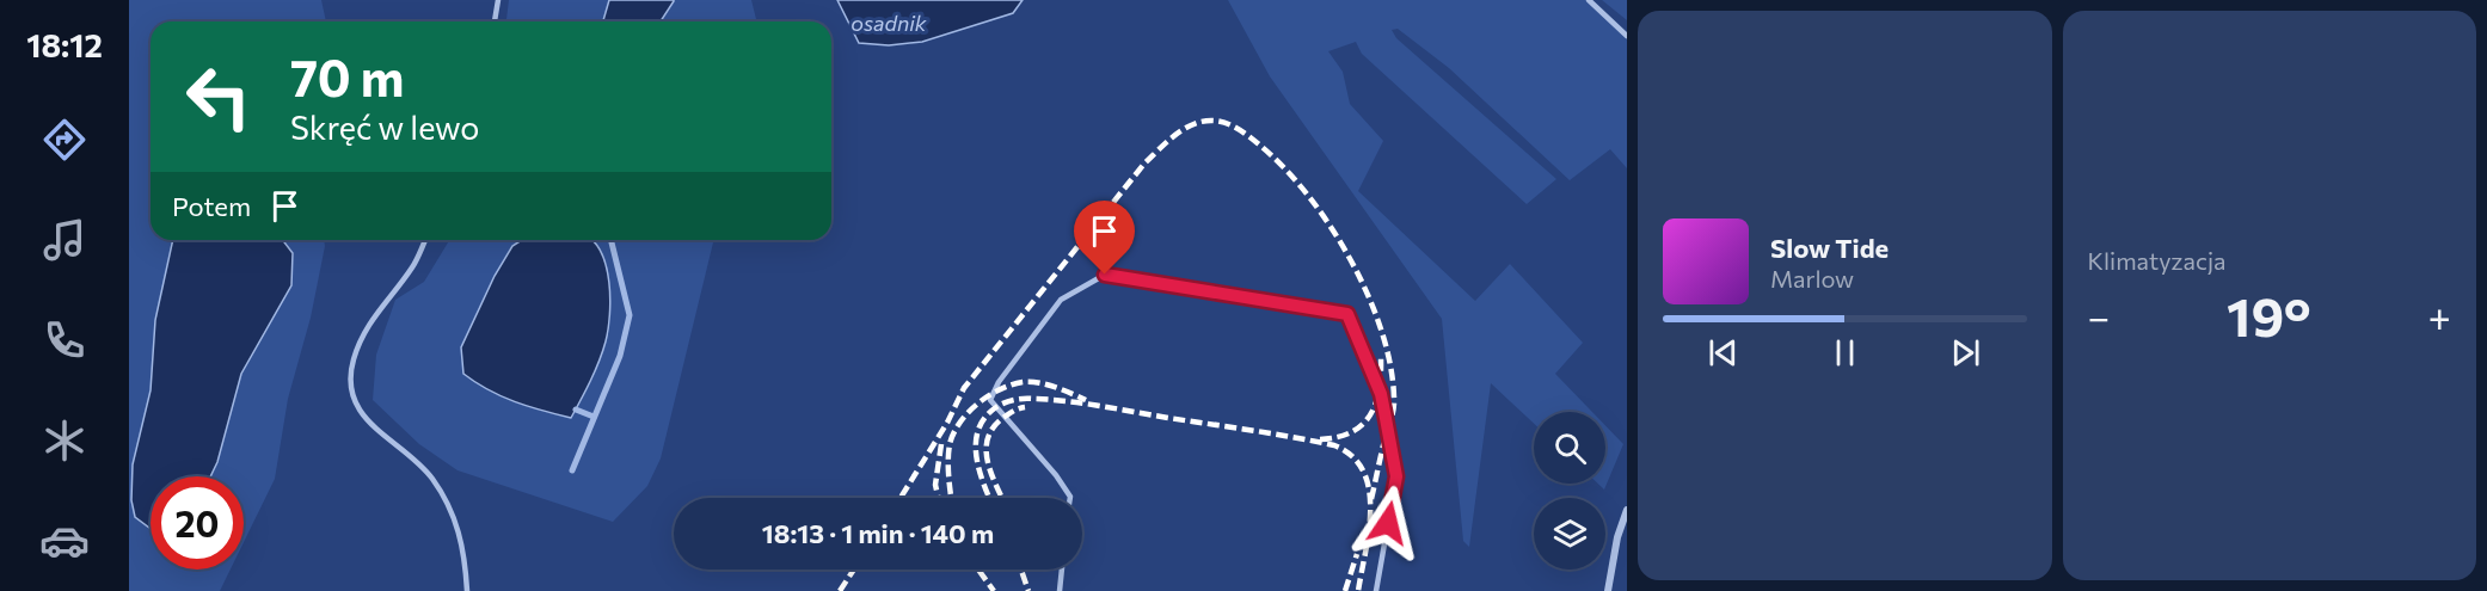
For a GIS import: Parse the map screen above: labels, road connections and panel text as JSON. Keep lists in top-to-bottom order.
{
  "water": ["osadnik"],
  "page": {
    "tabs": "18:12",
    "tile": "Klimatyzacja",
    "turn": ["70 m", "Skręć w lewo"],
    "then": "Potem",
    "song": ["Slow Tide", "Marlow"],
    "heat": ["−", "19°", "+"],
    "limit": "20",
    "trip": "18:13 · 1 min · 140 m"
  }
}
